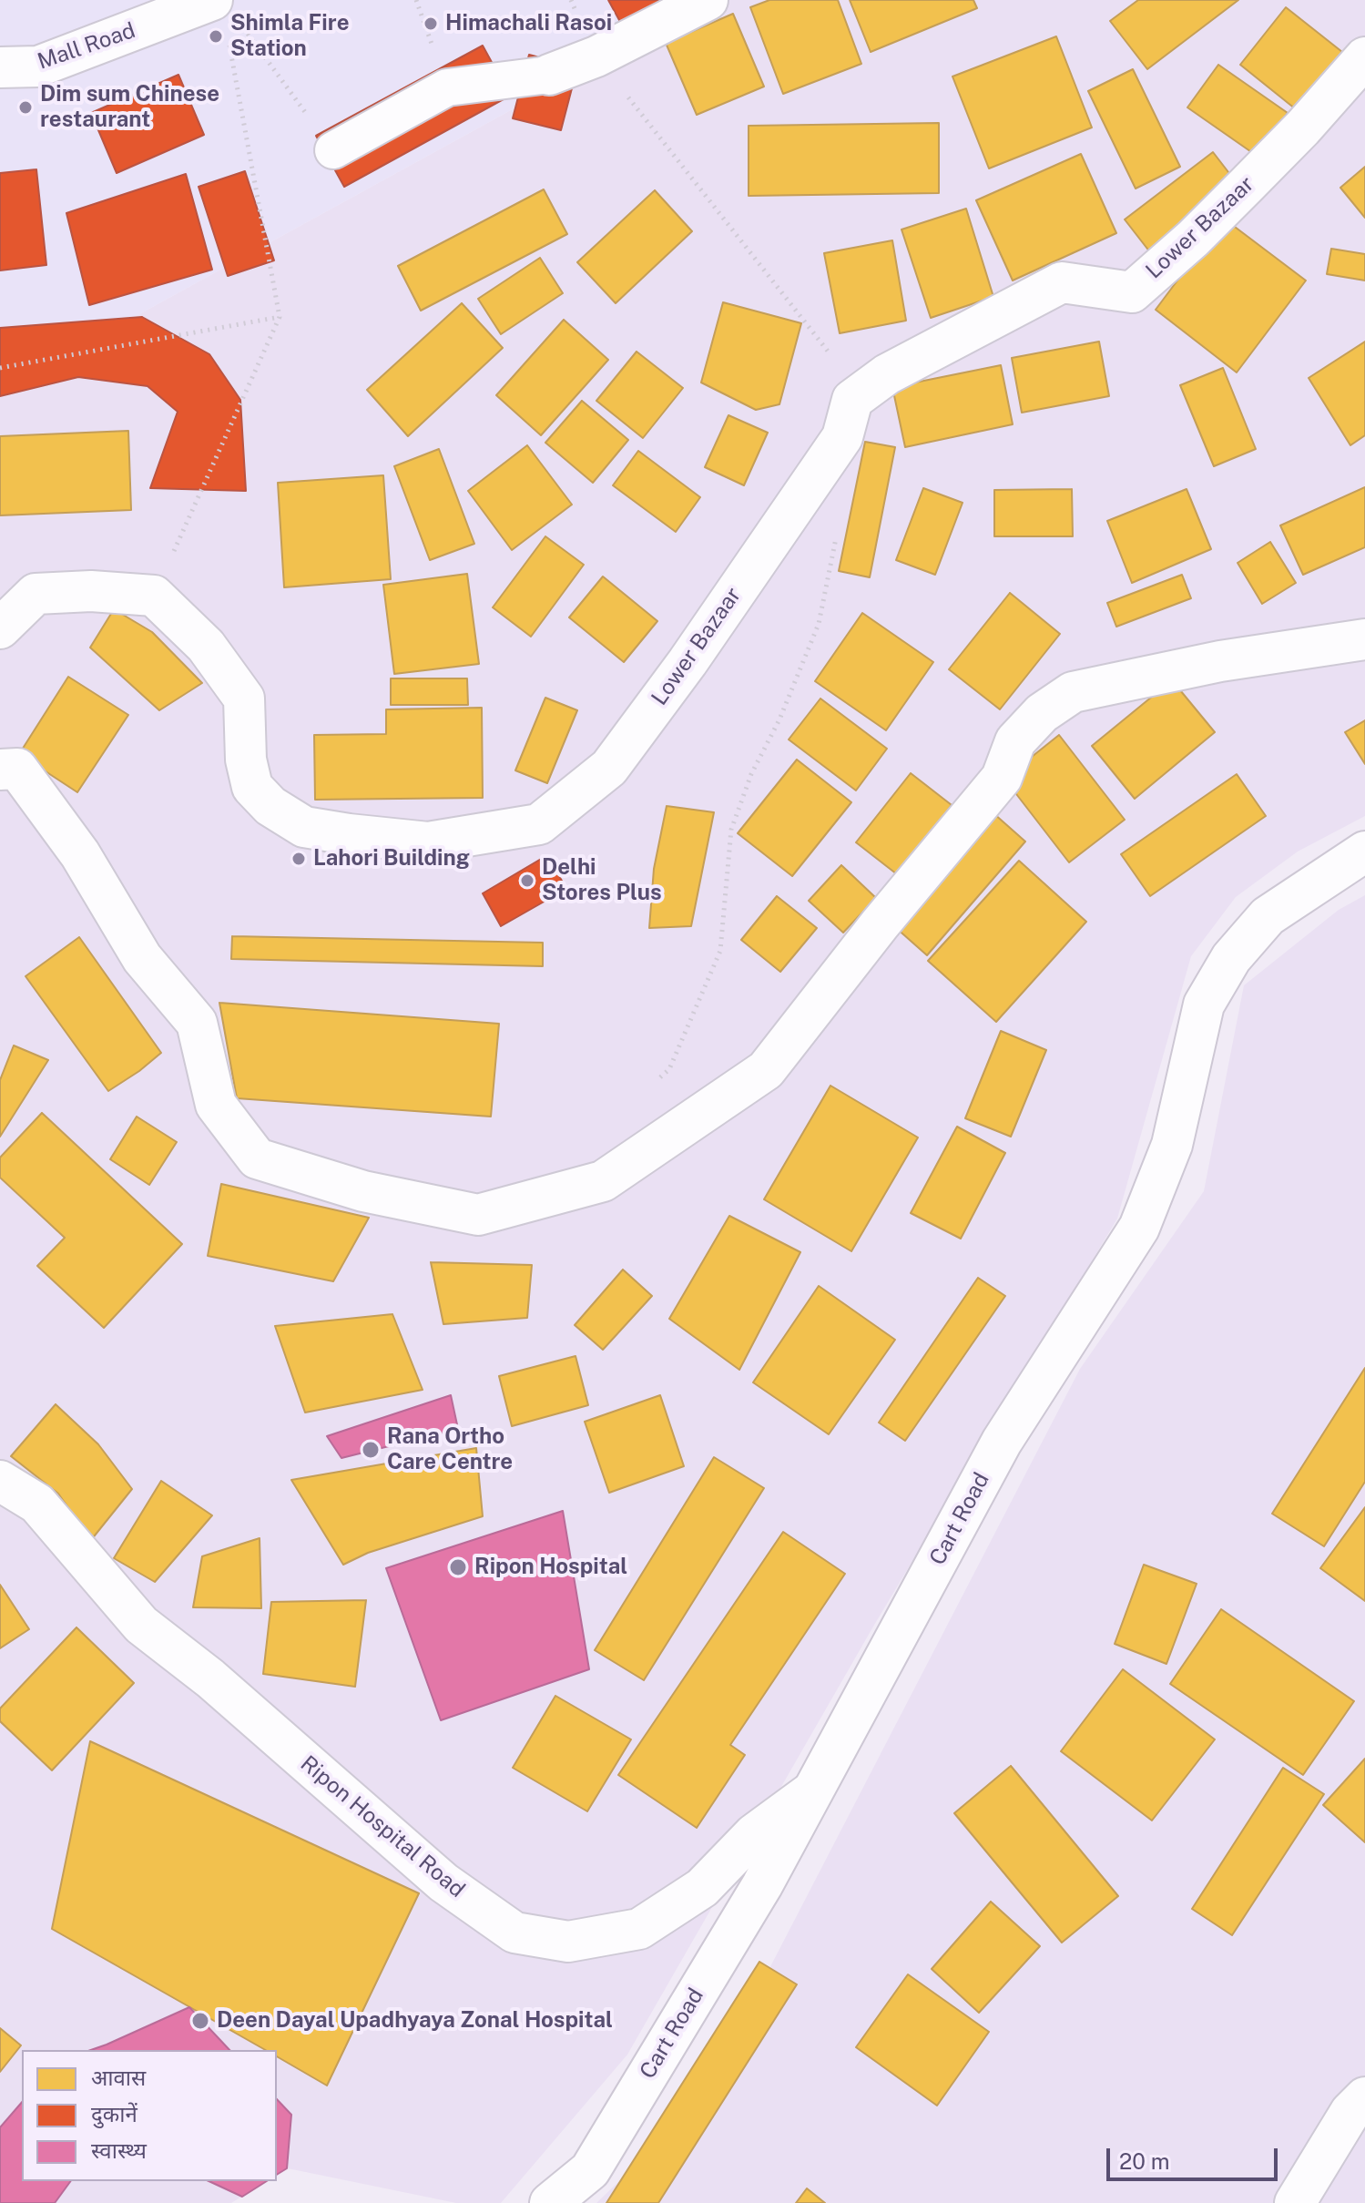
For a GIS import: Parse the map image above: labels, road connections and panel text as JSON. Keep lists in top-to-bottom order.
{
  "streets": {
    "street": [
      "Mall Road",
      "Lower Bazaar",
      "Cart Road",
      "Ripon Hospital Road"
    ]
  },
  "crossings": [
    ["Cart Road", "Ripon Hospital Road"]
  ],
  "places": [
    "Himachali Rasoi",
    "Shimla Fire Station",
    "Dim sum Chinese restaurant",
    "Lahori Building",
    "Delhi Stores Plus",
    "Rana Ortho Care Centre",
    "Ripon Hospital",
    "Deen Dayal Upadhyaya Zonal Hospital"
  ],
  "legend": ["आवास", "दुकानें", "स्वास्थ्य"],
  "scale_bar": "20 m"
}
